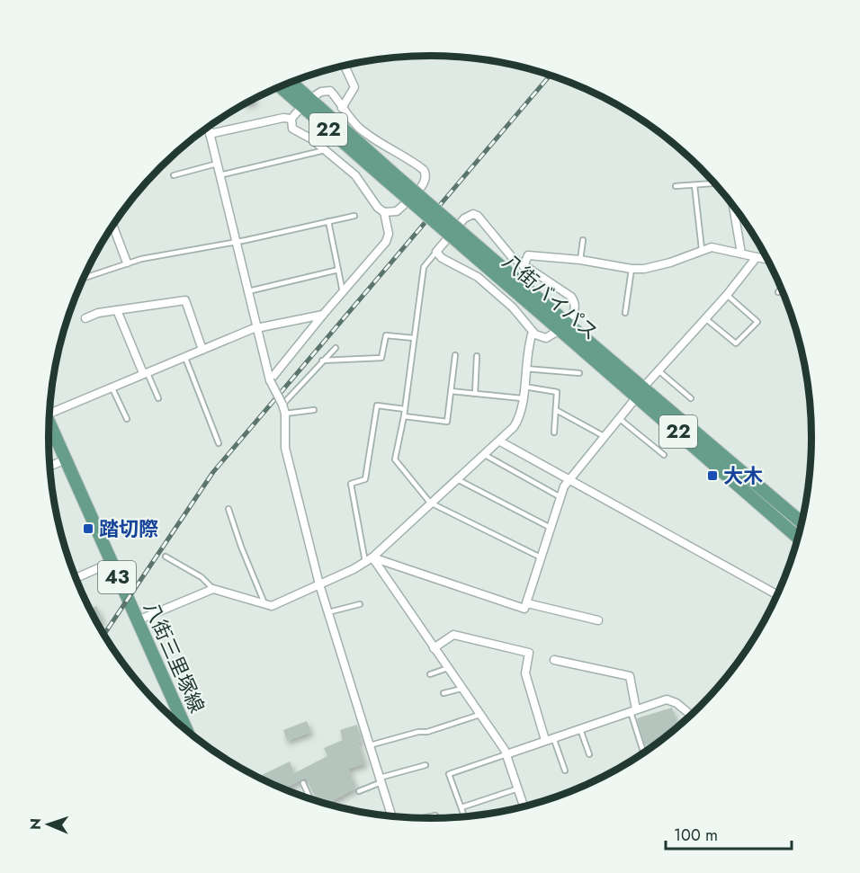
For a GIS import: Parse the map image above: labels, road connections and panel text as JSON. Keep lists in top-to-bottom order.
{
  "streets": {
    "main road": [
      "22",
      "八街バイパス",
      "43",
      "八街三里塚線"
    ]
  },
  "places": {
    "transit": ["大木", "踏切際"]
  },
  "scale_bar": "100 m",
  "north": "left"
}
